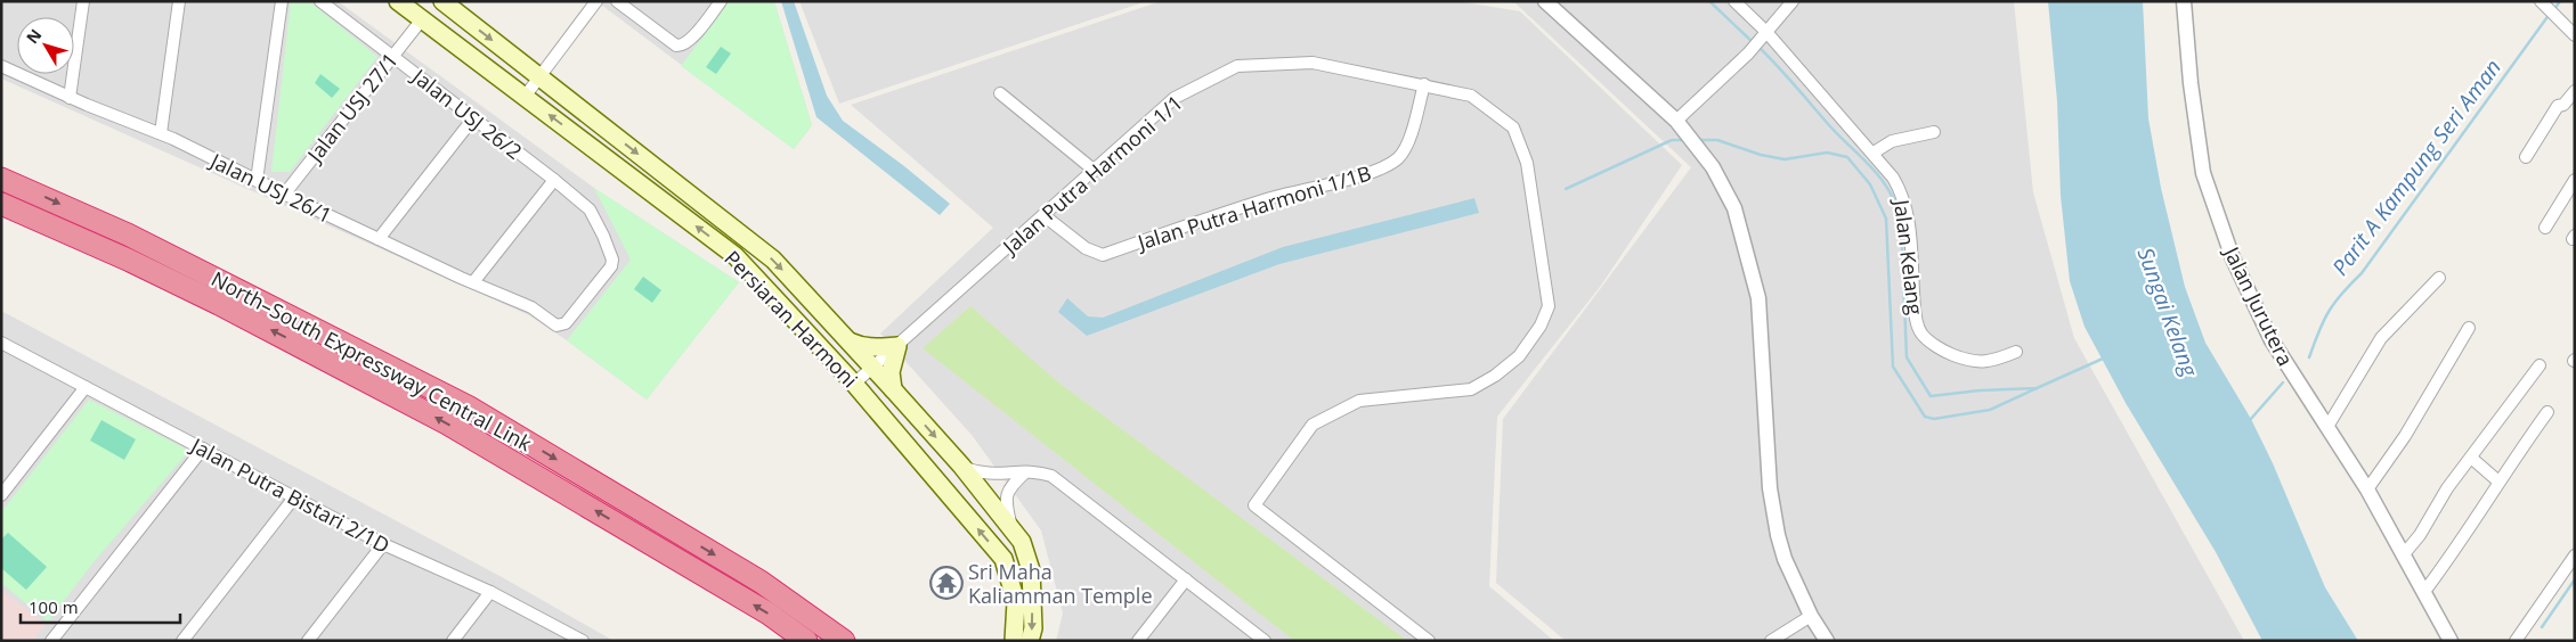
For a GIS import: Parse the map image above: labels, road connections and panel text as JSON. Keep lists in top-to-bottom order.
{
  "streets": {
    "highway": ["North–South Expressway Central Link"],
    "main road": ["Persiaran Harmoni"],
    "street": [
      "Jalan USJ 27/1",
      "Jalan USJ 26/2",
      "Jalan Putra Harmoni 1/1",
      "Jalan USJ 26/1",
      "Jalan Putra Harmoni 1/1B",
      "Jalan Kelang",
      "Jalan Jurutera",
      "Jalan Putra Bistari 2/1D"
    ]
  },
  "crossings": [
    ["Jalan USJ 27/1", "Jalan USJ 26/2"],
    ["Jalan USJ 27/1", "Jalan USJ 26/1"],
    ["Jalan USJ 27/1", "Persiaran Harmoni"],
    ["Jalan USJ 26/2", "Jalan USJ 26/1"],
    ["Jalan Putra Harmoni 1/1", "Jalan Putra Harmoni 1/1B"],
    ["Jalan Putra Harmoni 1/1", "Persiaran Harmoni"]
  ],
  "water": ["Parit A Kampung Seri Aman", "Sungai Kelang"],
  "places": {
    "temple": ["Sri Maha Kaliamman Temple"]
  },
  "scale_bar": "100 m",
  "north": "top left"
}
